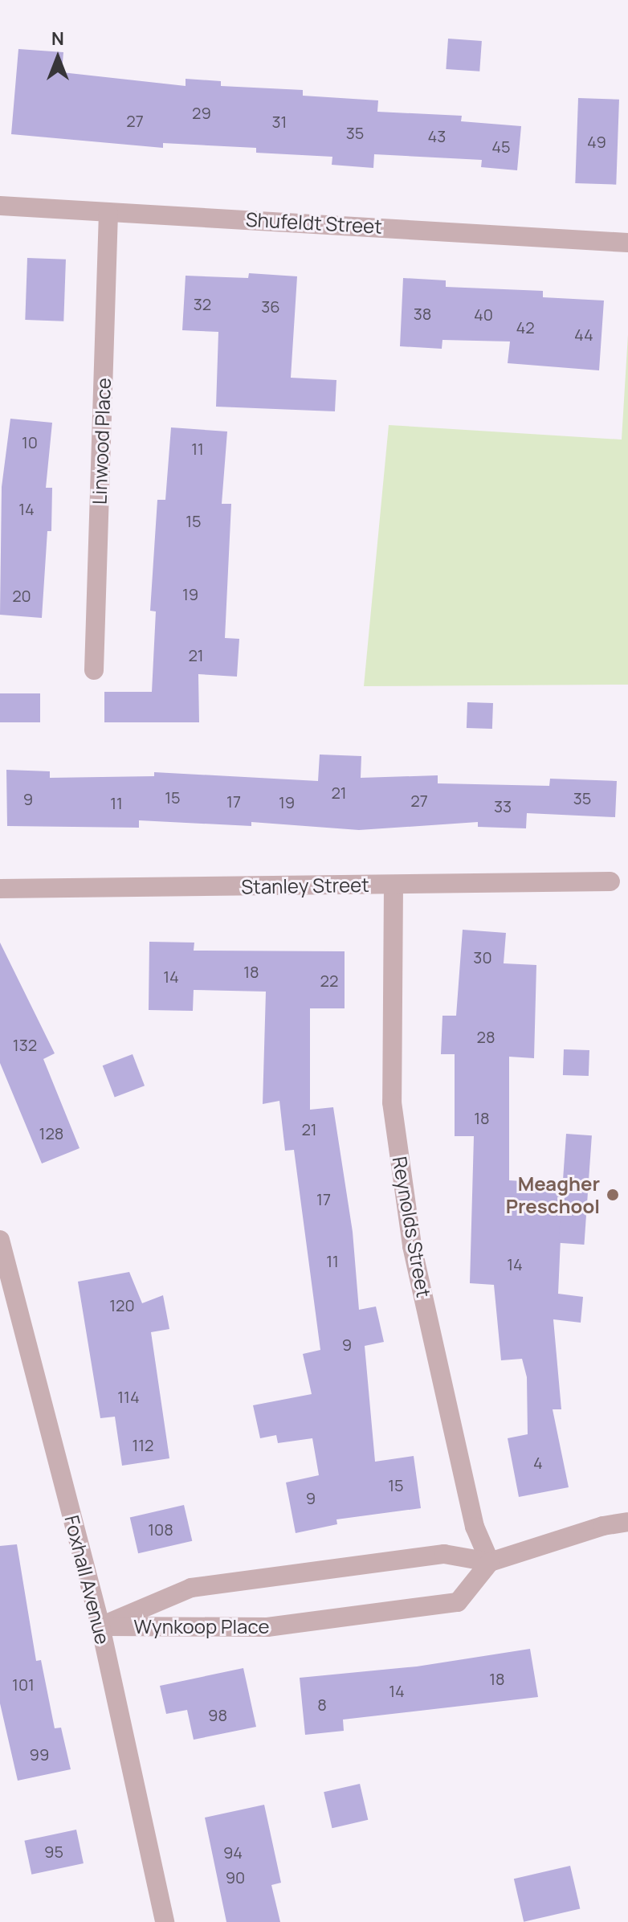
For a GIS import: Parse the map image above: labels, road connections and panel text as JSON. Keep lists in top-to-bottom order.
{
  "streets": {
    "street": [
      "Shufeldt Street",
      "Linwood Place",
      "Stanley Street",
      "Reynolds Street",
      "Foxhall Avenue",
      "Wynkoop Place"
    ]
  },
  "crossings": [
    ["Shufeldt Street", "Linwood Place"],
    ["Stanley Street", "Reynolds Street"],
    ["Reynolds Street", "Wynkoop Place"],
    ["Foxhall Avenue", "Wynkoop Place"]
  ],
  "places": ["Meagher Preschool"],
  "house_numbers": [
    "29",
    "27",
    "31",
    "35",
    "43",
    "49",
    "45",
    "32",
    "36",
    "38",
    "40",
    "42",
    "44",
    "10",
    "11",
    "14",
    "15",
    "19",
    "20",
    "21",
    "21",
    "15",
    "35",
    "9",
    "27",
    "17",
    "19",
    "11",
    "33",
    "30",
    "18",
    "14",
    "22",
    "28",
    "132",
    "18",
    "21",
    "128",
    "17",
    "11",
    "14",
    "120",
    "9",
    "114",
    "112",
    "4",
    "15",
    "9",
    "108",
    "18",
    "101",
    "14",
    "8",
    "98",
    "99",
    "95",
    "94",
    "90"
  ],
  "north": "top"
}
